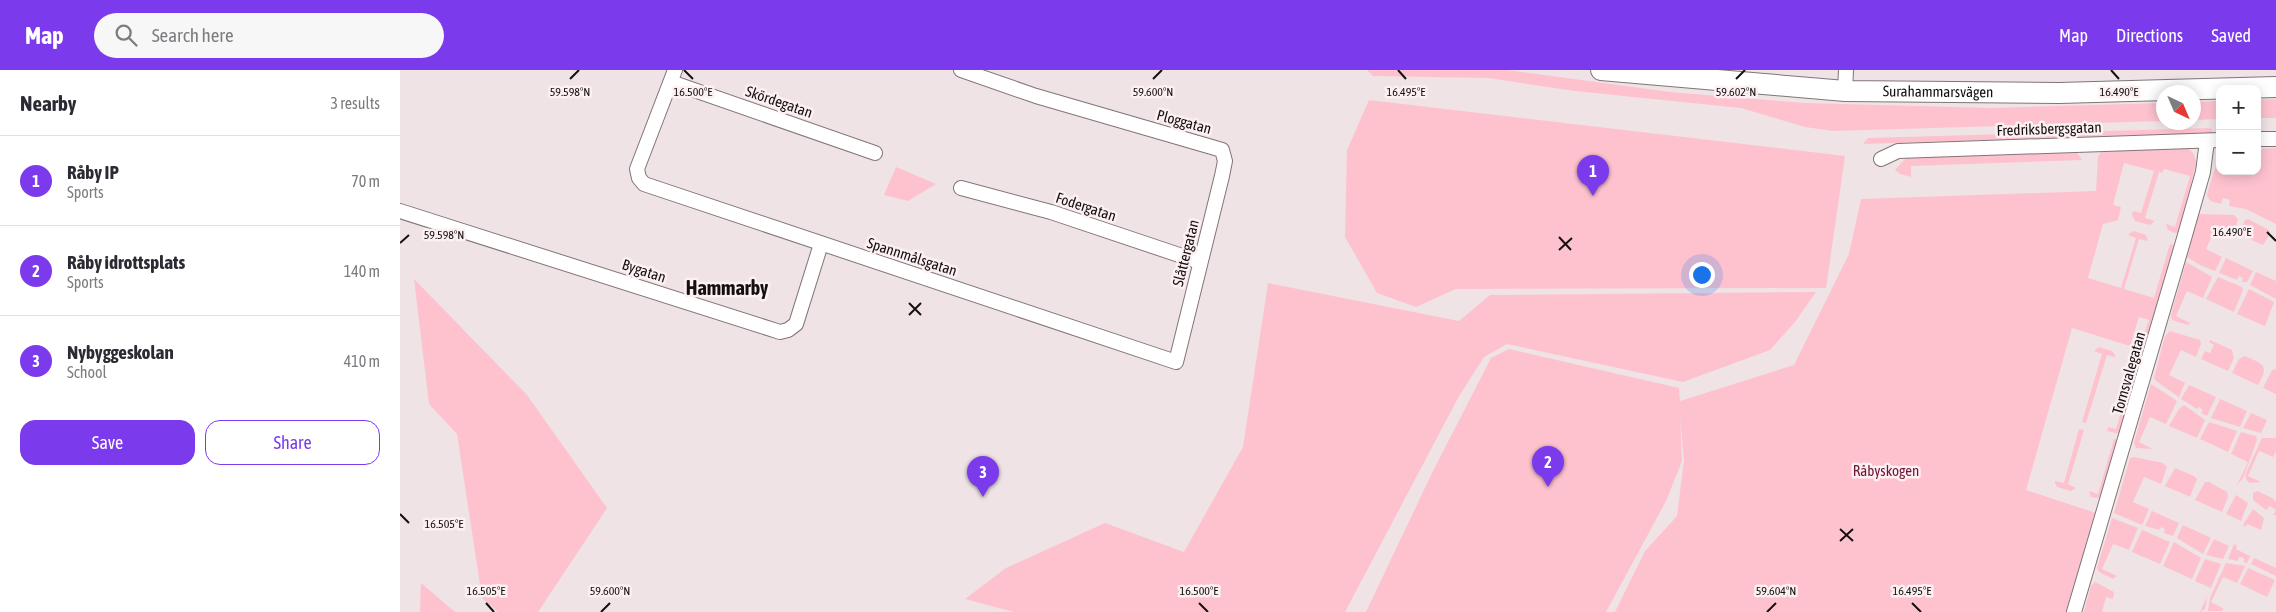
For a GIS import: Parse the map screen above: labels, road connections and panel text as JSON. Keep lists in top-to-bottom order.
{
  "streets": {
    "main road": ["Surahammarsvägen"],
    "street": [
      "Skördegatan",
      "Ploggatan",
      "Fredriksbergsgatan",
      "Fodergatan",
      "Slåttergatan",
      "Spannmålsgatan",
      "Bygatan",
      "Tornsvalegatan"
    ]
  },
  "crossings": [
    ["Skördegatan", "Spannmålsgatan"],
    ["Ploggatan", "Slåttergatan"],
    ["Fredriksbergsgatan", "Tornsvalegatan"],
    ["Fodergatan", "Slåttergatan"],
    ["Slåttergatan", "Spannmålsgatan"],
    ["Spannmålsgatan", "Bygatan"]
  ],
  "districts": ["Hammarby"],
  "parks": ["Råbyskogen"],
  "north": "bottom right",
  "page": {
    "header": "Map",
    "search": "Search here",
    "nav": ["Map", "Directions", "Saved"],
    "heading": ["Nearby", "3 results"],
    "map_buttons": ["+", "−"],
    "list": [
      {
        "mark": "1",
        "name": "Råby IP",
        "note": "Sports",
        "value": "70 m"
      },
      {
        "mark": "2",
        "name": "Råby idrottsplats",
        "note": "Sports",
        "value": "140 m"
      },
      {
        "mark": "3",
        "name": "Nybyggeskolan",
        "note": "School",
        "value": "410 m"
      }
    ],
    "pins": ["1", "2", "3"],
    "buttons": ["Save", "Share"]
  },
  "coordinates": [
    "59.598°N",
    "59.600°N",
    "59.602°N",
    "16.500°E",
    "16.495°E",
    "16.490°E",
    "16.505°E",
    "59.604°N"
  ]
}
